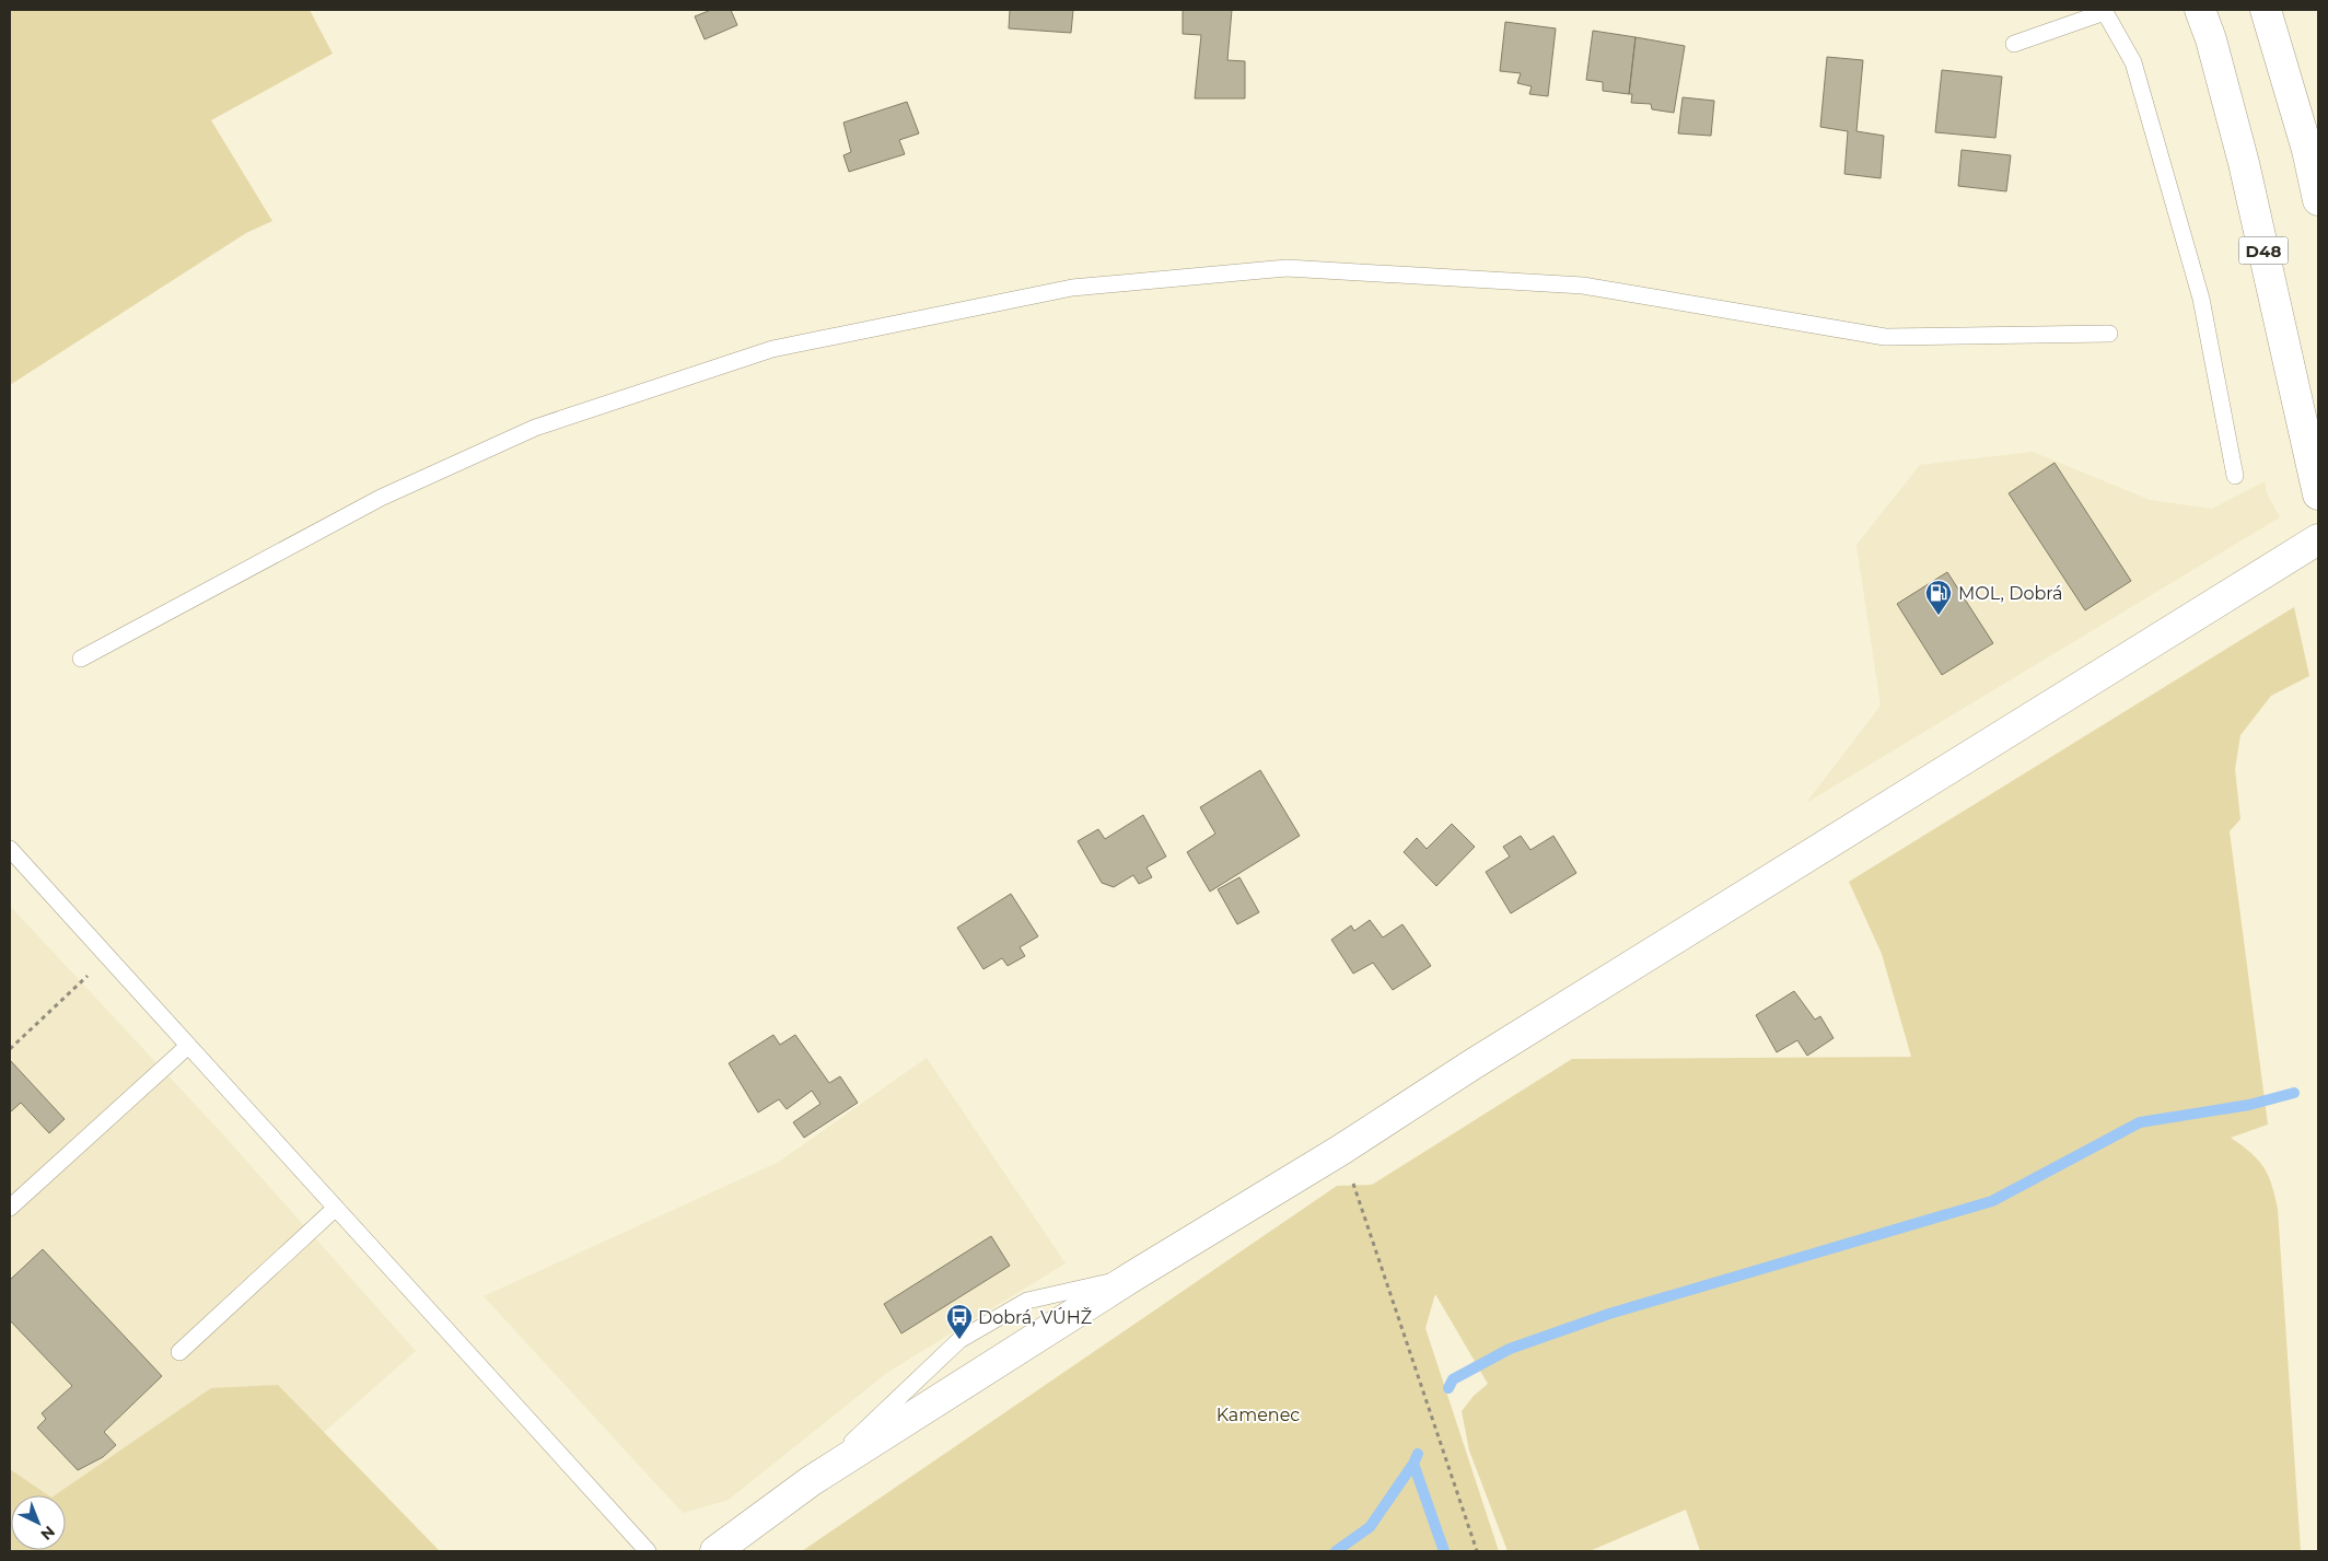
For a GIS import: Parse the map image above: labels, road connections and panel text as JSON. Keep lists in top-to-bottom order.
{
  "streets": {
    "main road": ["D48"]
  },
  "parks": ["Kamenec"],
  "places": {
    "fuel station": ["MOL, Dobrá"],
    "bus stop": ["Dobrá, VÚHŽ"]
  },
  "north": "bottom right"
}
